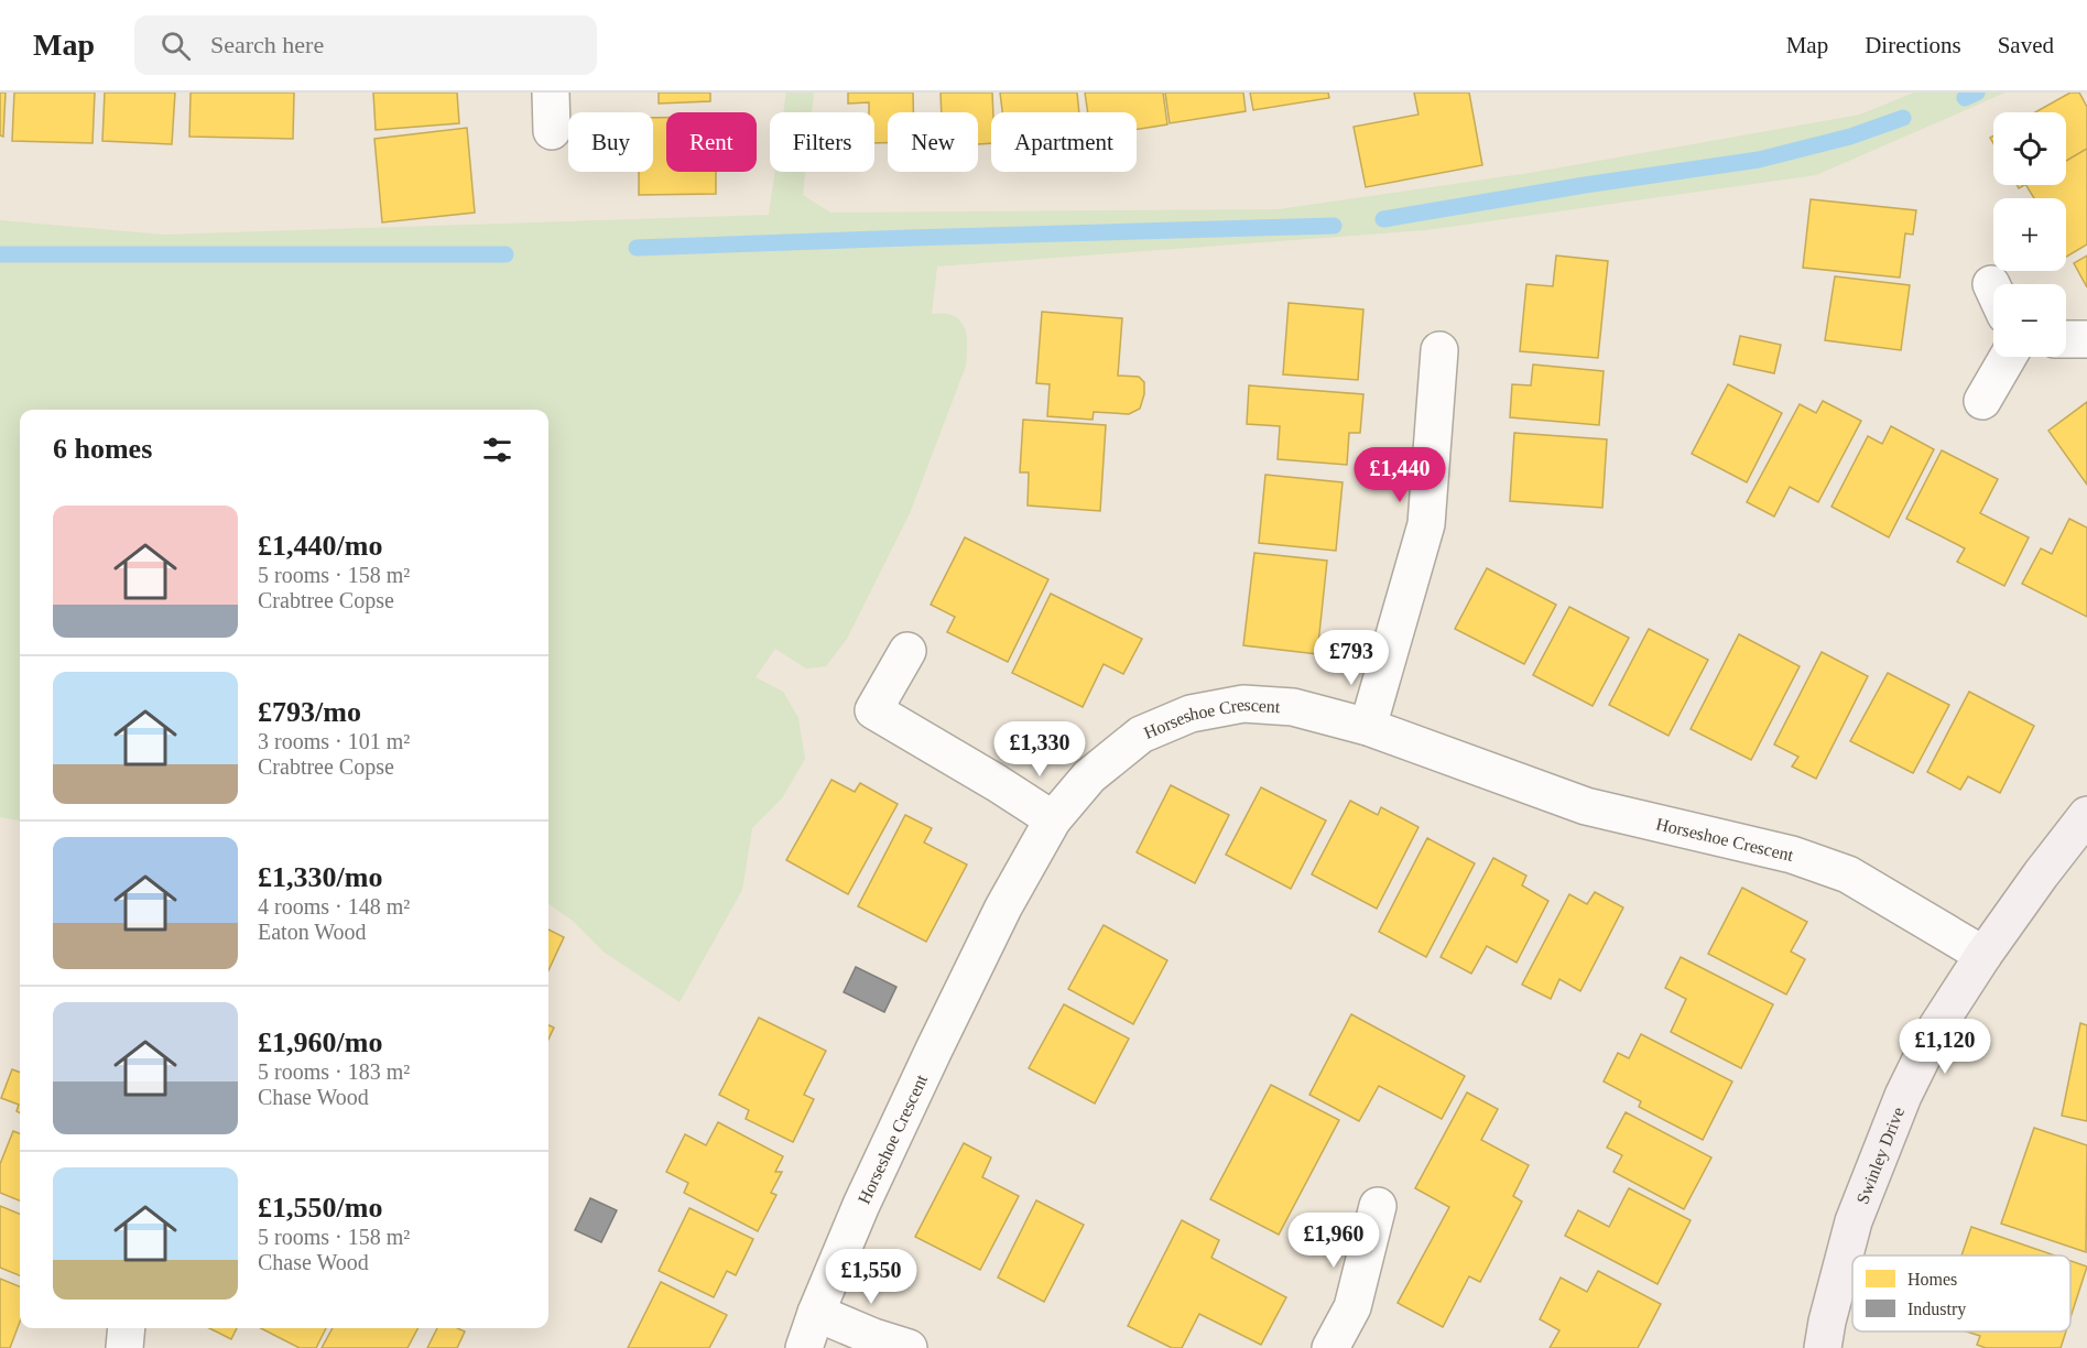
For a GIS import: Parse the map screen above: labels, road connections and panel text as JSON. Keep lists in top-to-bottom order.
{
  "streets": {
    "street": ["Horseshoe Crescent", "Swinley Drive"]
  },
  "crossings": [
    ["Horseshoe Crescent", "Swinley Drive"]
  ],
  "legend": ["Homes", "Industry"],
  "page": {
    "header": "Map",
    "search": "Search here",
    "nav": ["Map", "Directions", "Saved"],
    "map_buttons": ["+", "−"],
    "chip": [
      "Buy",
      "Rent",
      "Filters",
      "New",
      "Apartment"
    ],
    "heading": "6 homes",
    "price": [
      "£1,440",
      "£793",
      "£1,330",
      "£1,120",
      "£1,960",
      "£1,550"
    ],
    "list": [
      {
        "name": "£1,440/mo",
        "note": "5 rooms · 158 m² · Crabtree Copse"
      },
      {
        "name": "£793/mo",
        "note": "3 rooms · 101 m² · Crabtree Copse"
      },
      {
        "name": "£1,330/mo",
        "note": "4 rooms · 148 m² · Eaton Wood"
      },
      {
        "name": "£1,960/mo",
        "note": "5 rooms · 183 m² · Chase Wood"
      },
      {
        "name": "£1,550/mo",
        "note": "5 rooms · 158 m² · Chase Wood"
      }
    ]
  }
}
